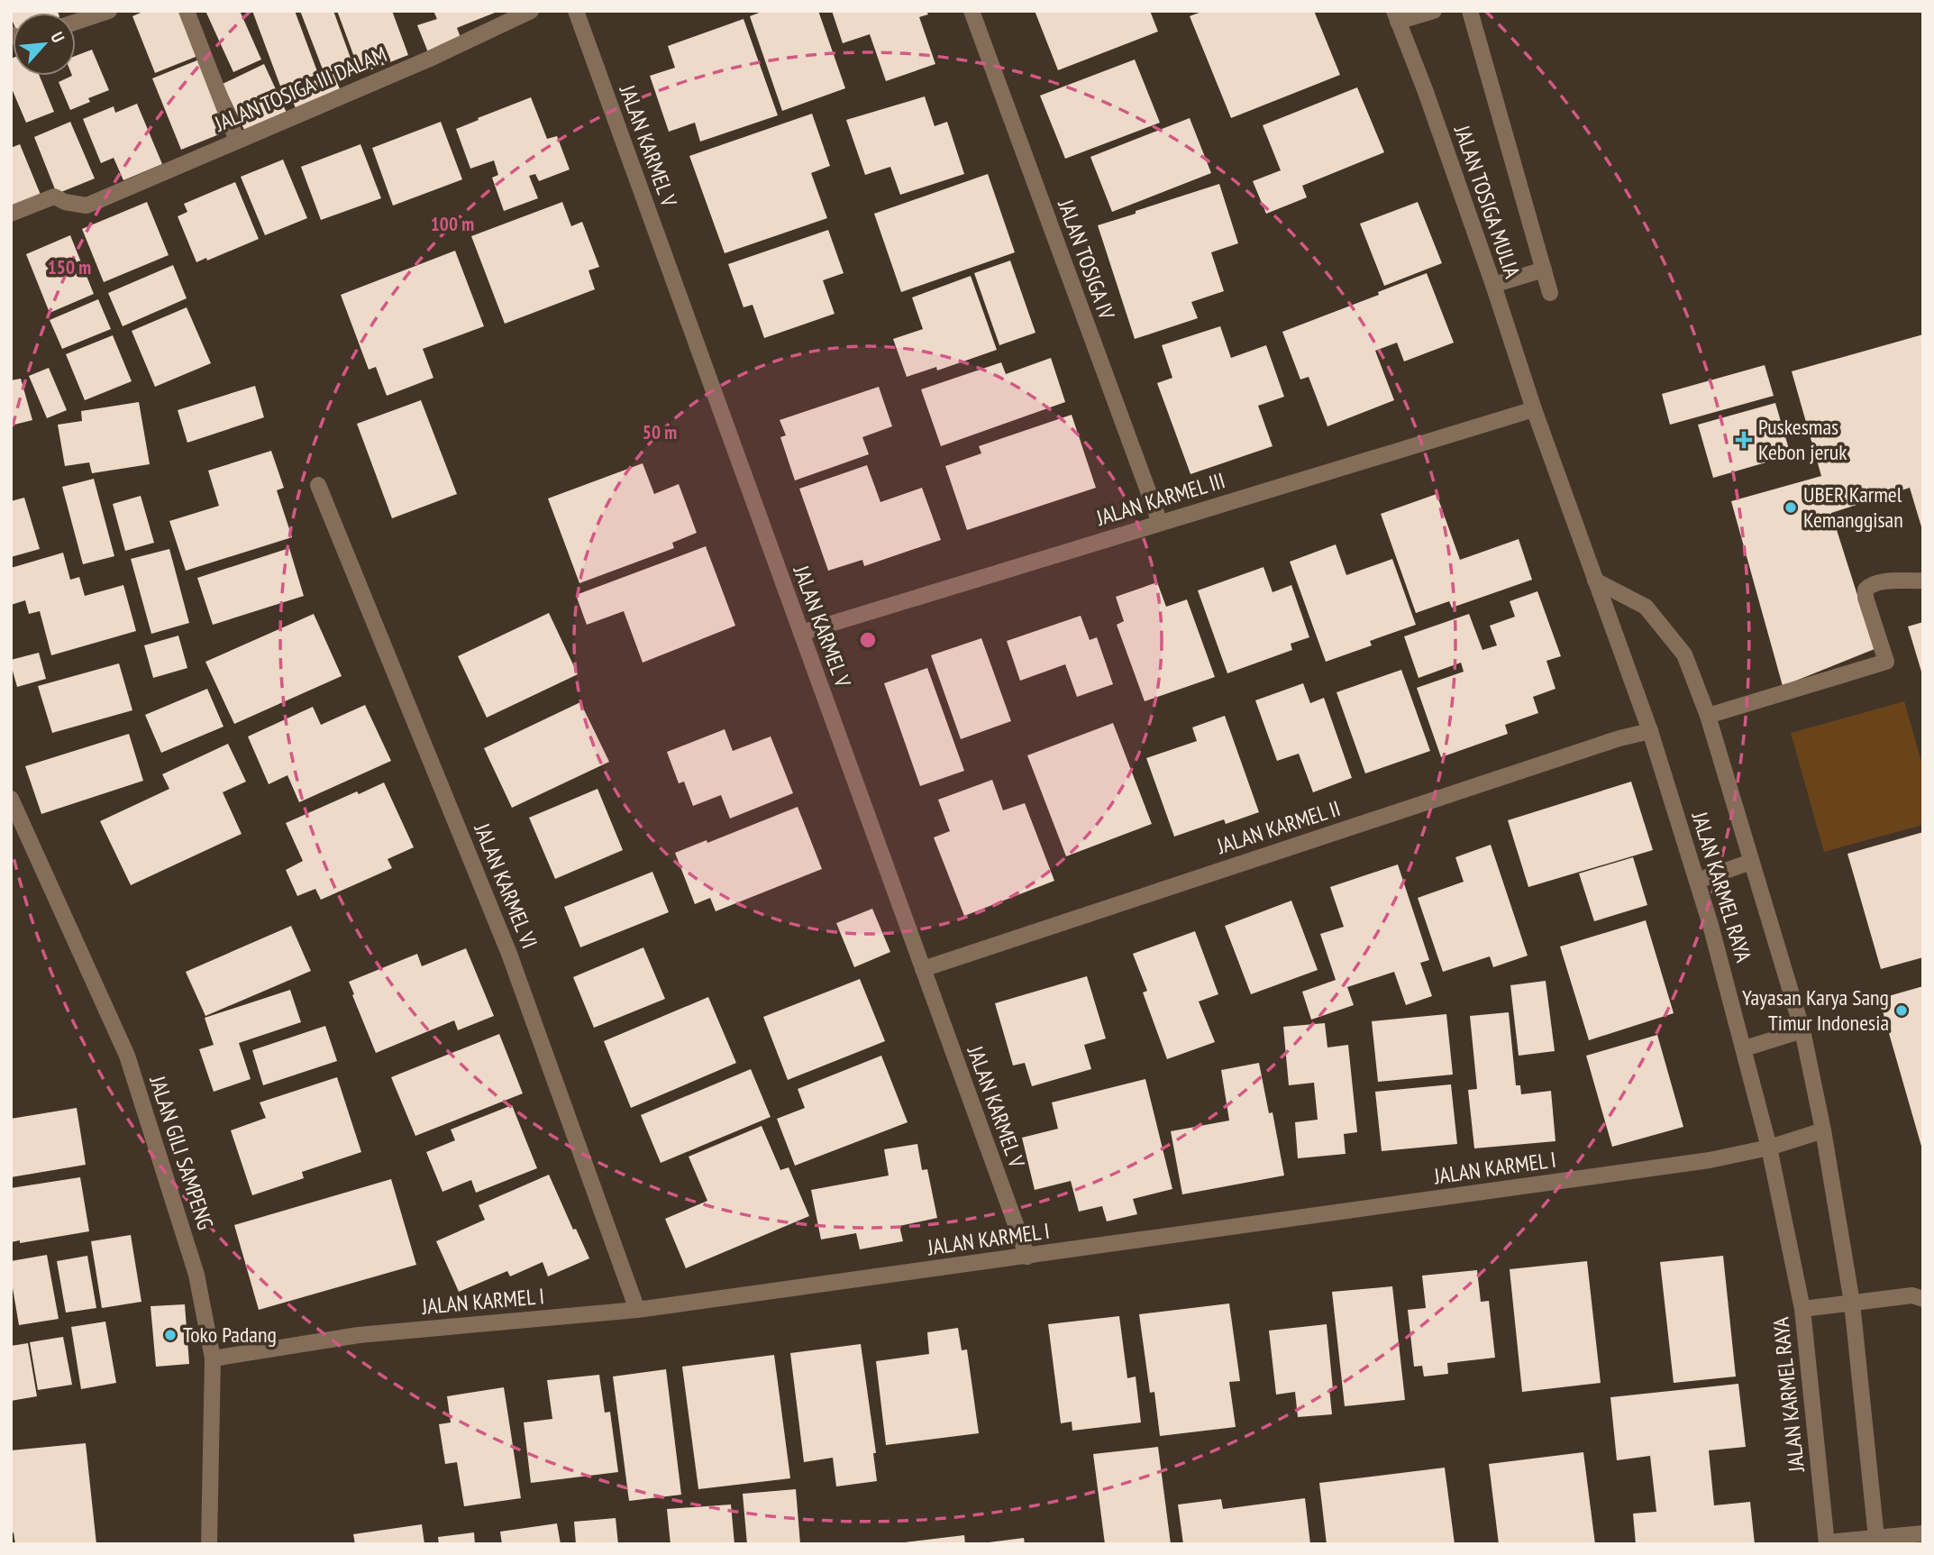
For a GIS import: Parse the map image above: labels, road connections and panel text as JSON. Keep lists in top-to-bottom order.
{
  "streets": {
    "street": [
      "JALAN TOSIGA III DALAM",
      "JALAN KARMEL V",
      "JALAN TOSIGA MULIA",
      "JALAN TOSIGA IV",
      "JALAN KARMEL III",
      "JALAN KARMEL II",
      "JALAN KARMEL VI",
      "JALAN KARMEL RAYA",
      "JALAN GILI SAMPENG",
      "JALAN KARMEL I"
    ]
  },
  "crossings": [
    ["JALAN KARMEL V", "JALAN KARMEL III"],
    ["JALAN KARMEL V", "JALAN KARMEL II"],
    ["JALAN KARMEL V", "JALAN KARMEL I"],
    ["JALAN TOSIGA MULIA", "JALAN KARMEL III"],
    ["JALAN TOSIGA MULIA", "JALAN KARMEL RAYA"],
    ["JALAN TOSIGA IV", "JALAN KARMEL III"],
    ["JALAN KARMEL III", "JALAN KARMEL RAYA"],
    ["JALAN KARMEL II", "JALAN KARMEL RAYA"],
    ["JALAN KARMEL VI", "JALAN KARMEL I"],
    ["JALAN KARMEL RAYA", "JALAN KARMEL I"],
    ["JALAN GILI SAMPENG", "JALAN KARMEL I"]
  ],
  "places": {
    "health": ["Puskesmas Kebon jeruk"],
    "other": ["UBER Karmel Kemanggisan", "Yayasan Karya Sang Timur Indonesia", "Toko Padang"]
  },
  "north": "top right",
  "rings": ["100 m", "150 m", "50 m"]
}
